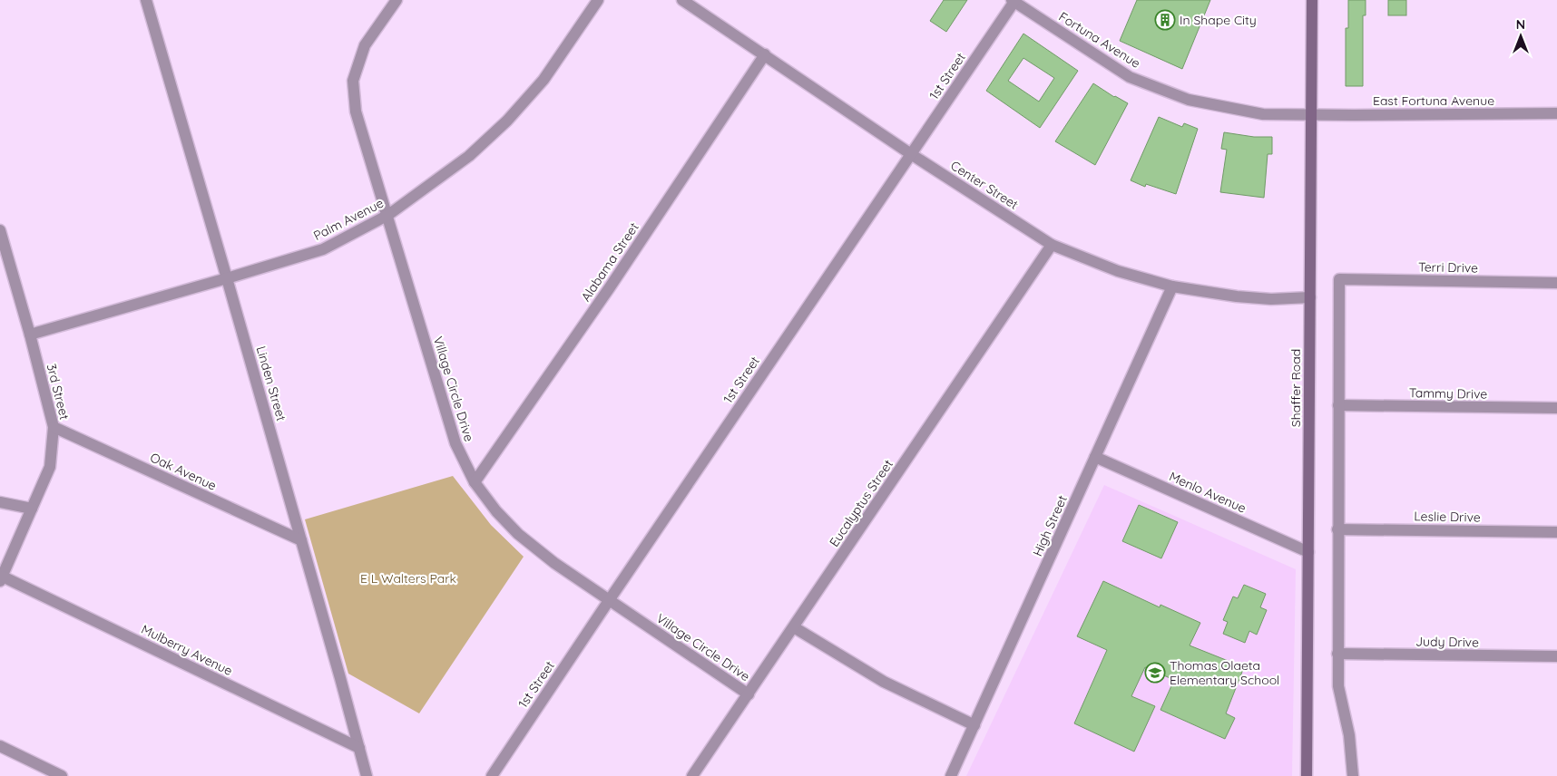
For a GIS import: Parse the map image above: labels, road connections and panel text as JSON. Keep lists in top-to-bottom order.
{
  "streets": {
    "main road": ["Shaffer Road"],
    "street": [
      "Fortuna Avenue",
      "1st Street",
      "East Fortuna Avenue",
      "Center Street",
      "Palm Avenue",
      "Alabama Street",
      "Terri Drive",
      "Linden Street",
      "Village Circle Drive",
      "3rd Street",
      "Tammy Drive",
      "Oak Avenue",
      "Menlo Avenue",
      "Eucalyptus Street",
      "Leslie Drive",
      "High Street",
      "Judy Drive",
      "Mulberry Avenue"
    ]
  },
  "crossings": [
    ["Fortuna Avenue", "1st Street"],
    ["Fortuna Avenue", "East Fortuna Avenue"],
    ["Fortuna Avenue", "Shaffer Road"],
    ["1st Street", "Center Street"],
    ["1st Street", "Village Circle Drive"],
    ["East Fortuna Avenue", "Shaffer Road"],
    ["Center Street", "Alabama Street"],
    ["Center Street", "Shaffer Road"],
    ["Center Street", "Eucalyptus Street"],
    ["Center Street", "High Street"],
    ["Palm Avenue", "Linden Street"],
    ["Palm Avenue", "Village Circle Drive"],
    ["Palm Avenue", "3rd Street"],
    ["Alabama Street", "Village Circle Drive"],
    ["Terri Drive", "Tammy Drive"],
    ["Linden Street", "Oak Avenue"],
    ["Linden Street", "Mulberry Avenue"],
    ["Shaffer Road", "Menlo Avenue"],
    ["Village Circle Drive", "Eucalyptus Street"],
    ["3rd Street", "Oak Avenue"],
    ["3rd Street", "Mulberry Avenue"],
    ["Menlo Avenue", "High Street"]
  ],
  "parks": ["E L Walters Park"],
  "places": {
    "building": ["In Shape City"],
    "school or university": ["Thomas Olaeta Elementary School"]
  },
  "north": "top"
}
